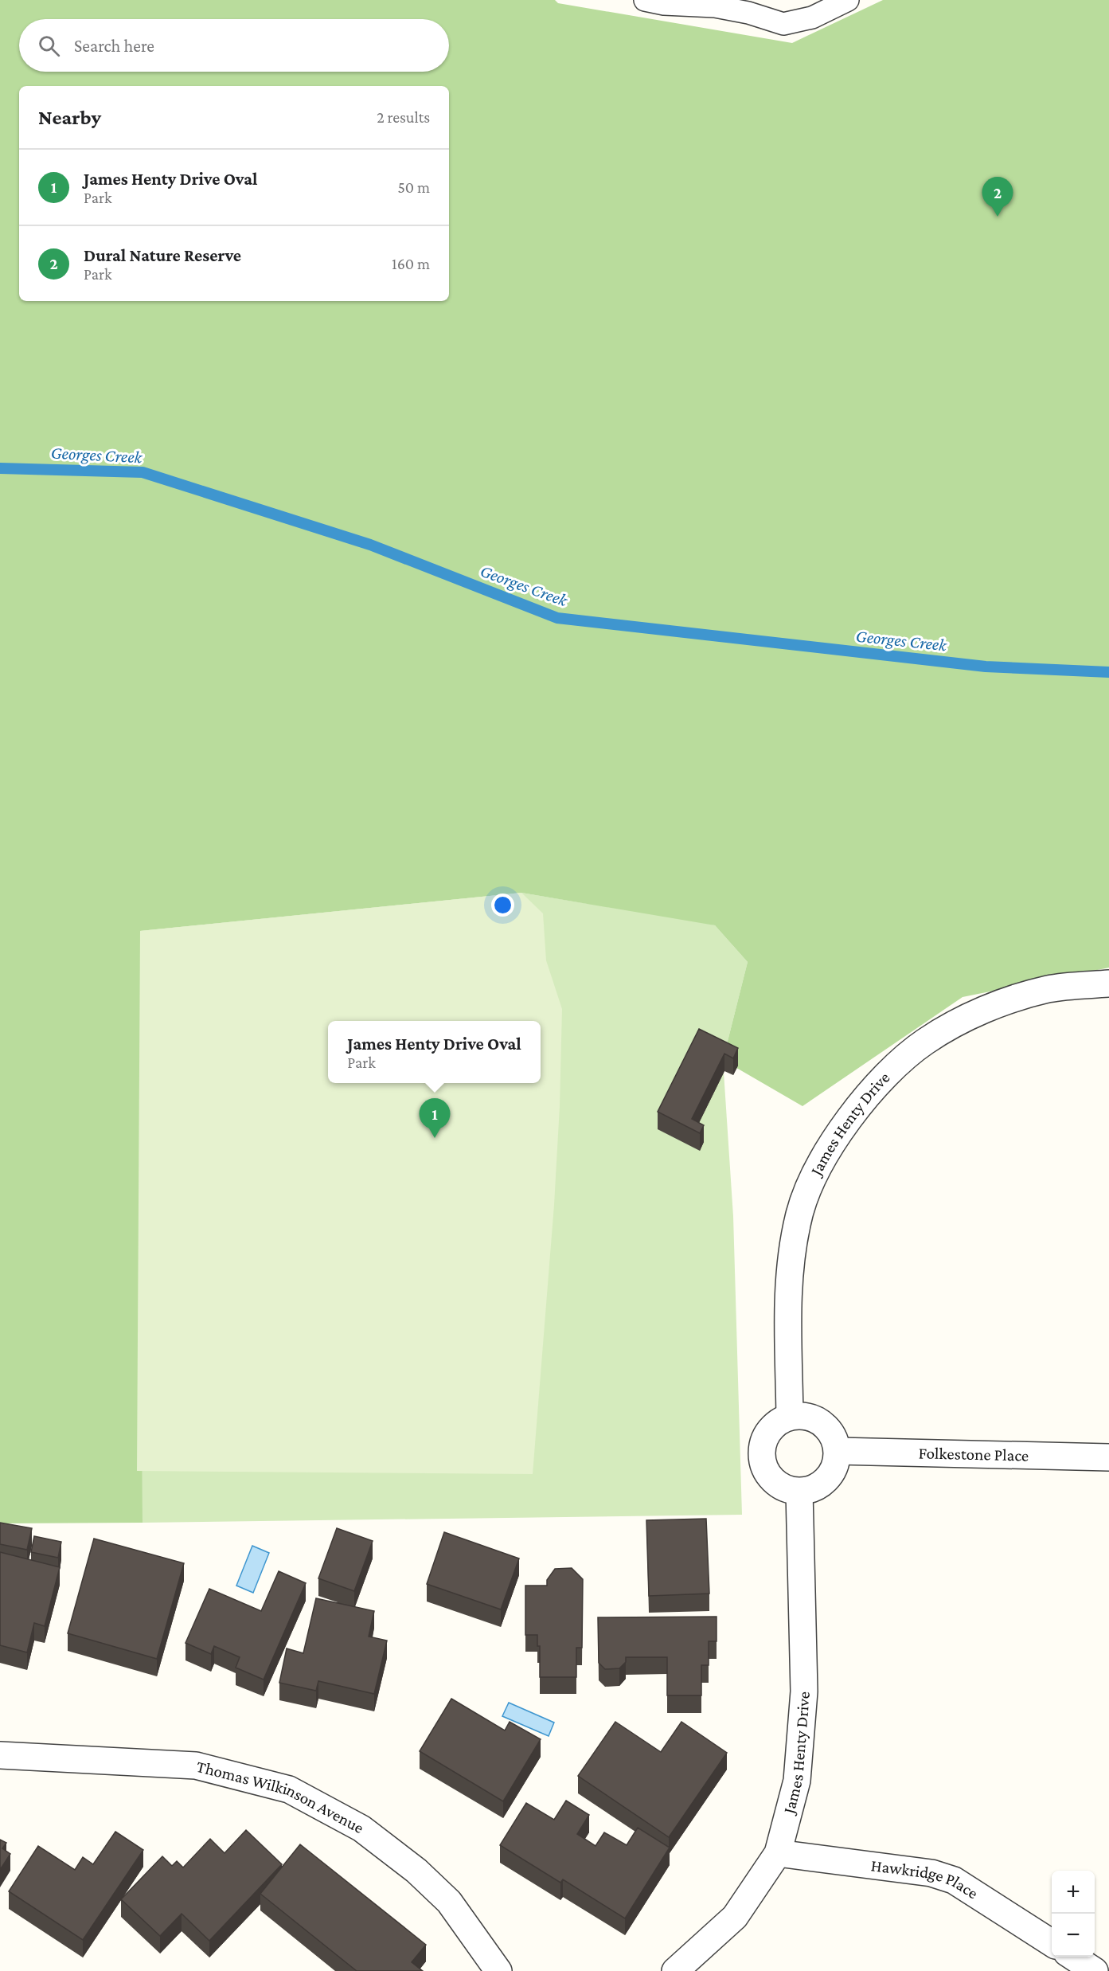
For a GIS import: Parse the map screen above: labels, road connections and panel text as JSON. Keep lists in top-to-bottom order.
{
  "streets": {
    "street": [
      "James Henty Drive",
      "Folkestone Place",
      "Thomas Wilkinson Avenue",
      "Hawkridge Place"
    ]
  },
  "crossings": [
    ["James Henty Drive", "Folkestone Place"],
    ["James Henty Drive", "Hawkridge Place"]
  ],
  "water": ["Georges Creek"],
  "page": {
    "search": "Search here",
    "heading": ["Nearby", "2 results"],
    "list": [
      {
        "mark": "1",
        "name": "James Henty Drive Oval",
        "note": "Park",
        "value": "50 m"
      },
      {
        "mark": "2",
        "name": "Dural Nature Reserve",
        "note": "Park",
        "value": "160 m"
      }
    ],
    "pins": ["2", "1"],
    "popup": ["James Henty Drive Oval", "Park"],
    "map_buttons": ["+", "−"]
  }
}
